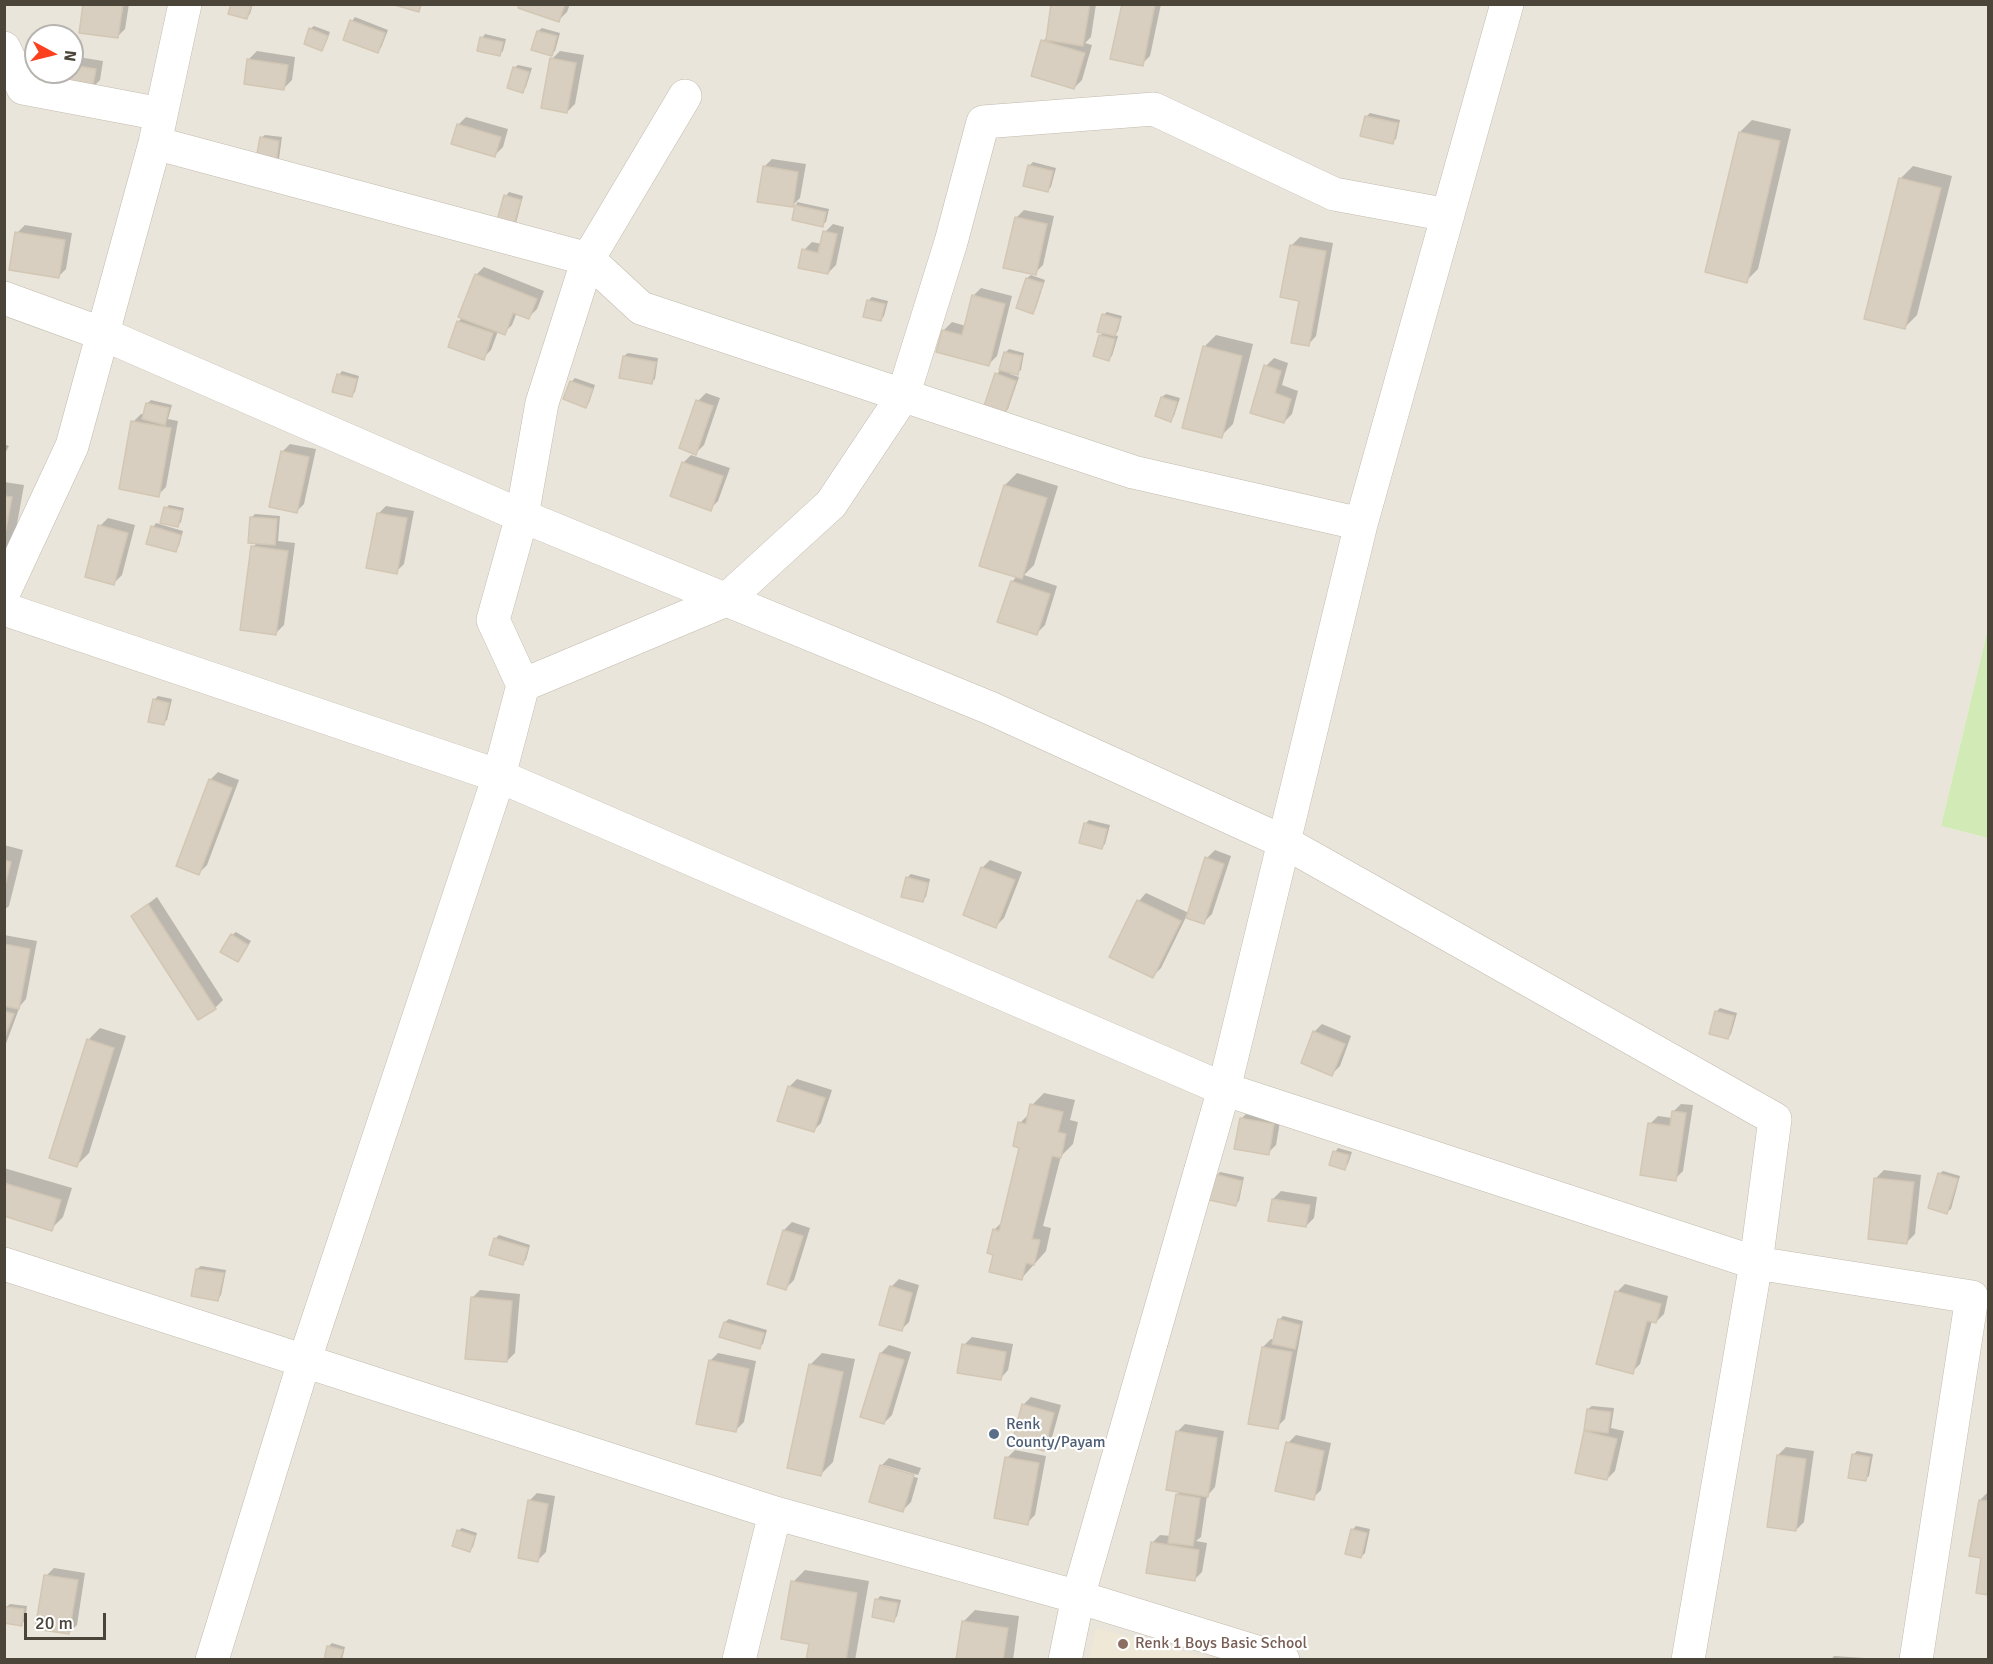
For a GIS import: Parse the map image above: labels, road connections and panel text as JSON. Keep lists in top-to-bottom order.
{
  "places": ["Renk County/Payam", "Renk 1 Boys Basic School"],
  "scale_bar": "20 m",
  "north": "right"
}
